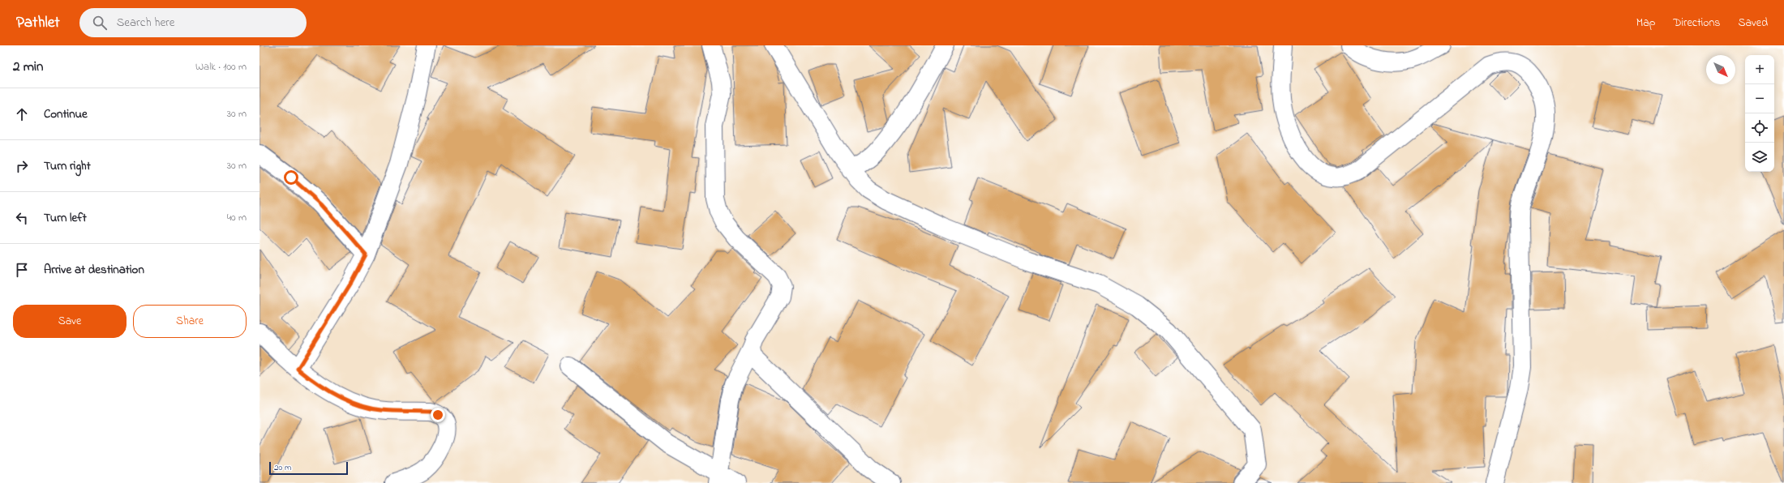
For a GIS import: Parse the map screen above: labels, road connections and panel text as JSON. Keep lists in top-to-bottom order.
{
  "scale_bar": "20 m",
  "north": "bottom right",
  "page": {
    "header": "Pathlet",
    "search": "Search here",
    "nav": ["Map", "Directions", "Saved"],
    "heading": ["2 min", "Walk · 100 m"],
    "map_buttons": ["+", "−"],
    "list": [
      ["Continue", "30 m"],
      ["Turn right", "30 m"],
      ["Turn left", "40 m"],
      "Arrive at destination"
    ],
    "buttons": ["Save", "Share"],
    "scale": "20 m"
  }
}
